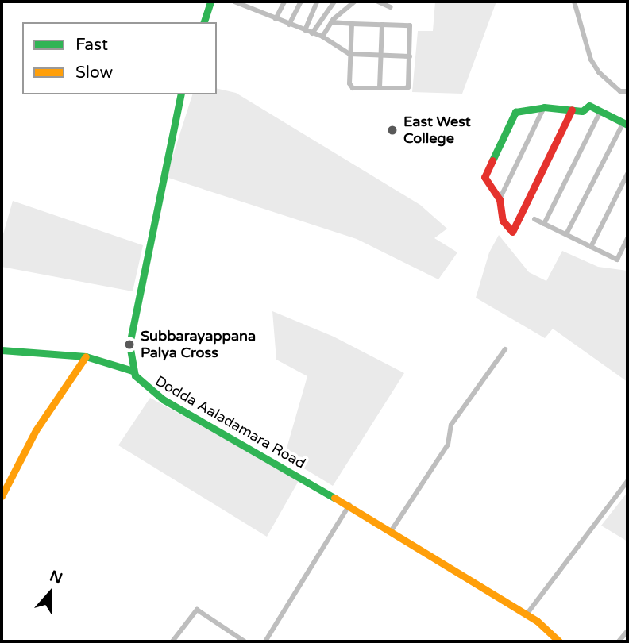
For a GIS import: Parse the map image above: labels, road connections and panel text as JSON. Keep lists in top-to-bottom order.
{
  "streets": {
    "main road": ["Dodda Aaladamara Road"]
  },
  "places": ["East West College", "Subbarayappana Palya Cross"],
  "legend": ["Fast", "Slow"],
  "north": "top"
}
